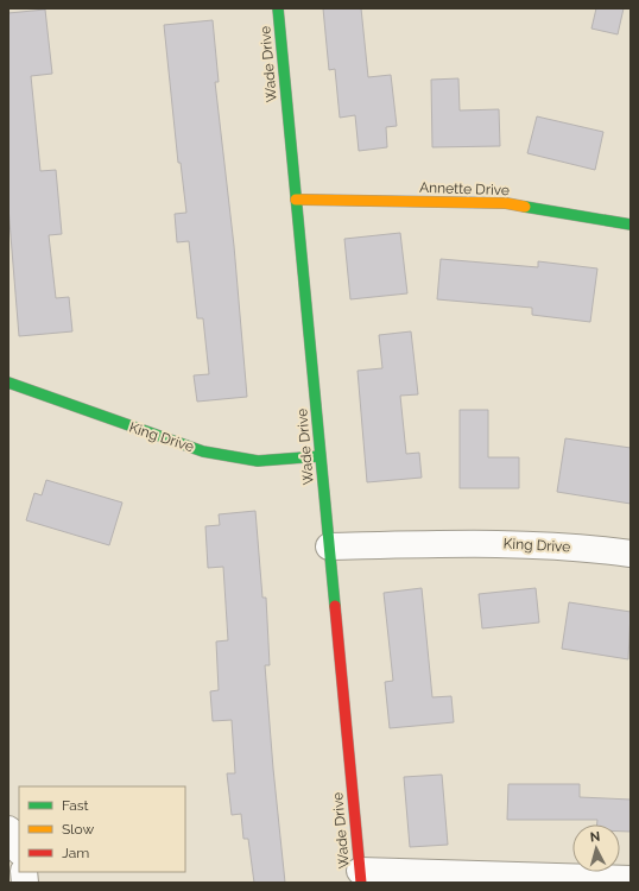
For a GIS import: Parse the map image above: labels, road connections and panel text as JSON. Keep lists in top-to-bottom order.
{
  "streets": {
    "street": ["Wade Drive", "Annette Drive", "King Drive"]
  },
  "crossings": [
    ["Wade Drive", "Annette Drive"],
    ["Wade Drive", "King Drive"]
  ],
  "legend": ["Fast", "Slow", "Jam"],
  "north": "top"
}
